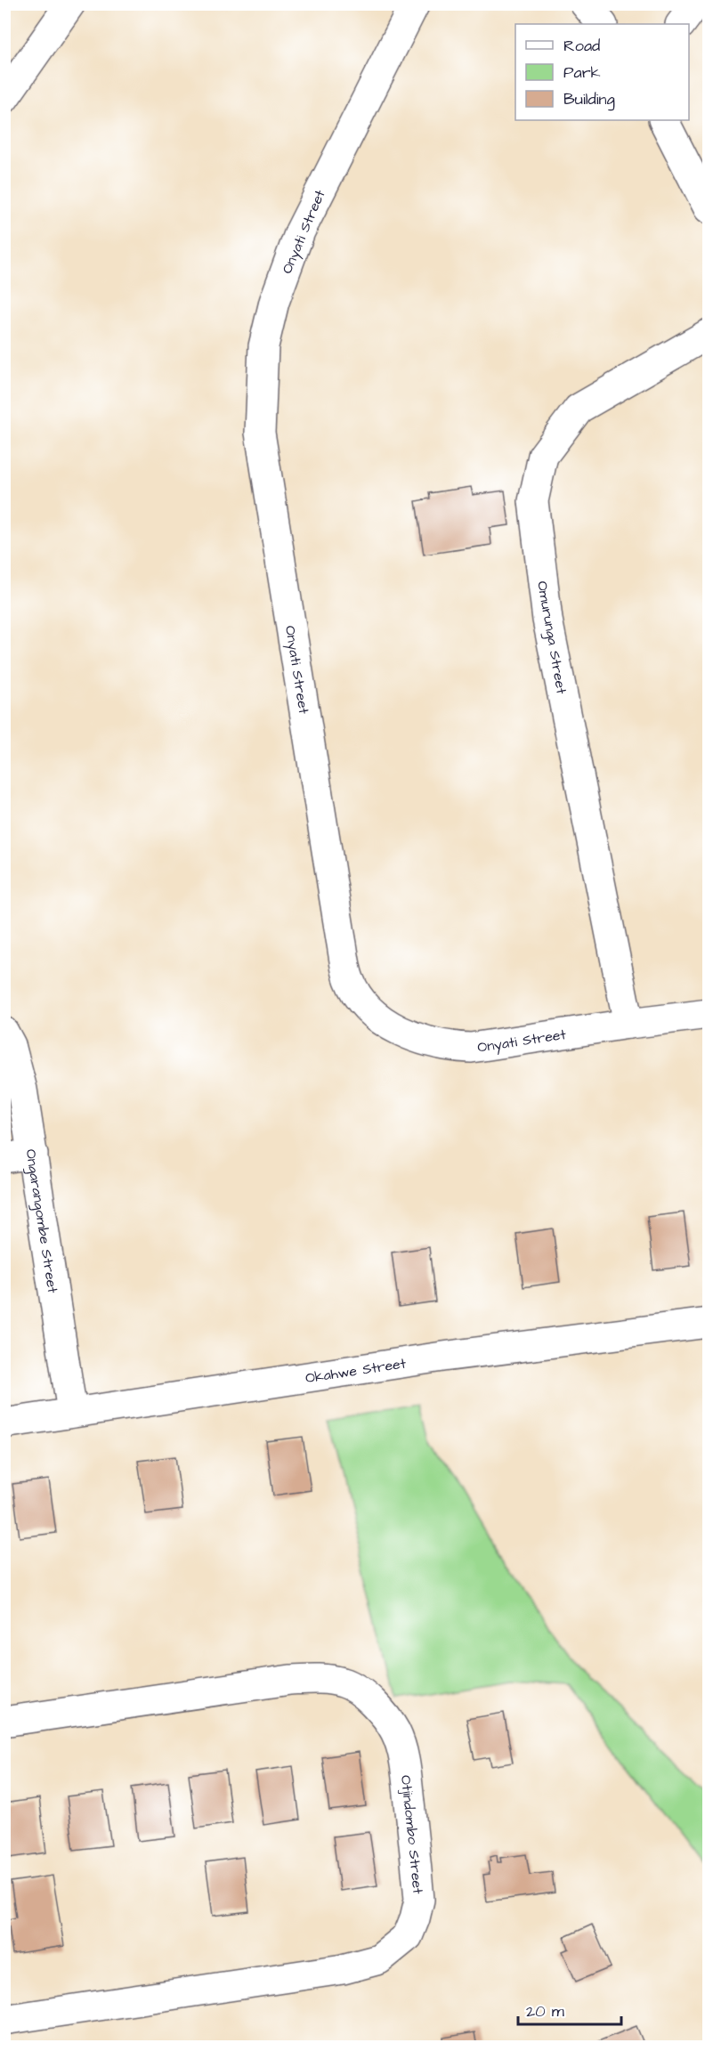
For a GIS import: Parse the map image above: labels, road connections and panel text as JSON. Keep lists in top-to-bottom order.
{
  "streets": {
    "street": [
      "Onyati Street",
      "Omurunga Street",
      "Ongarangombe Street",
      "Okahwe Street",
      "Otjindombo Street"
    ]
  },
  "crossings": [
    ["Onyati Street", "Omurunga Street"],
    ["Ongarangombe Street", "Okahwe Street"]
  ],
  "legend": ["Road", "Park", "Building"],
  "scale_bar": "20 m"
}
